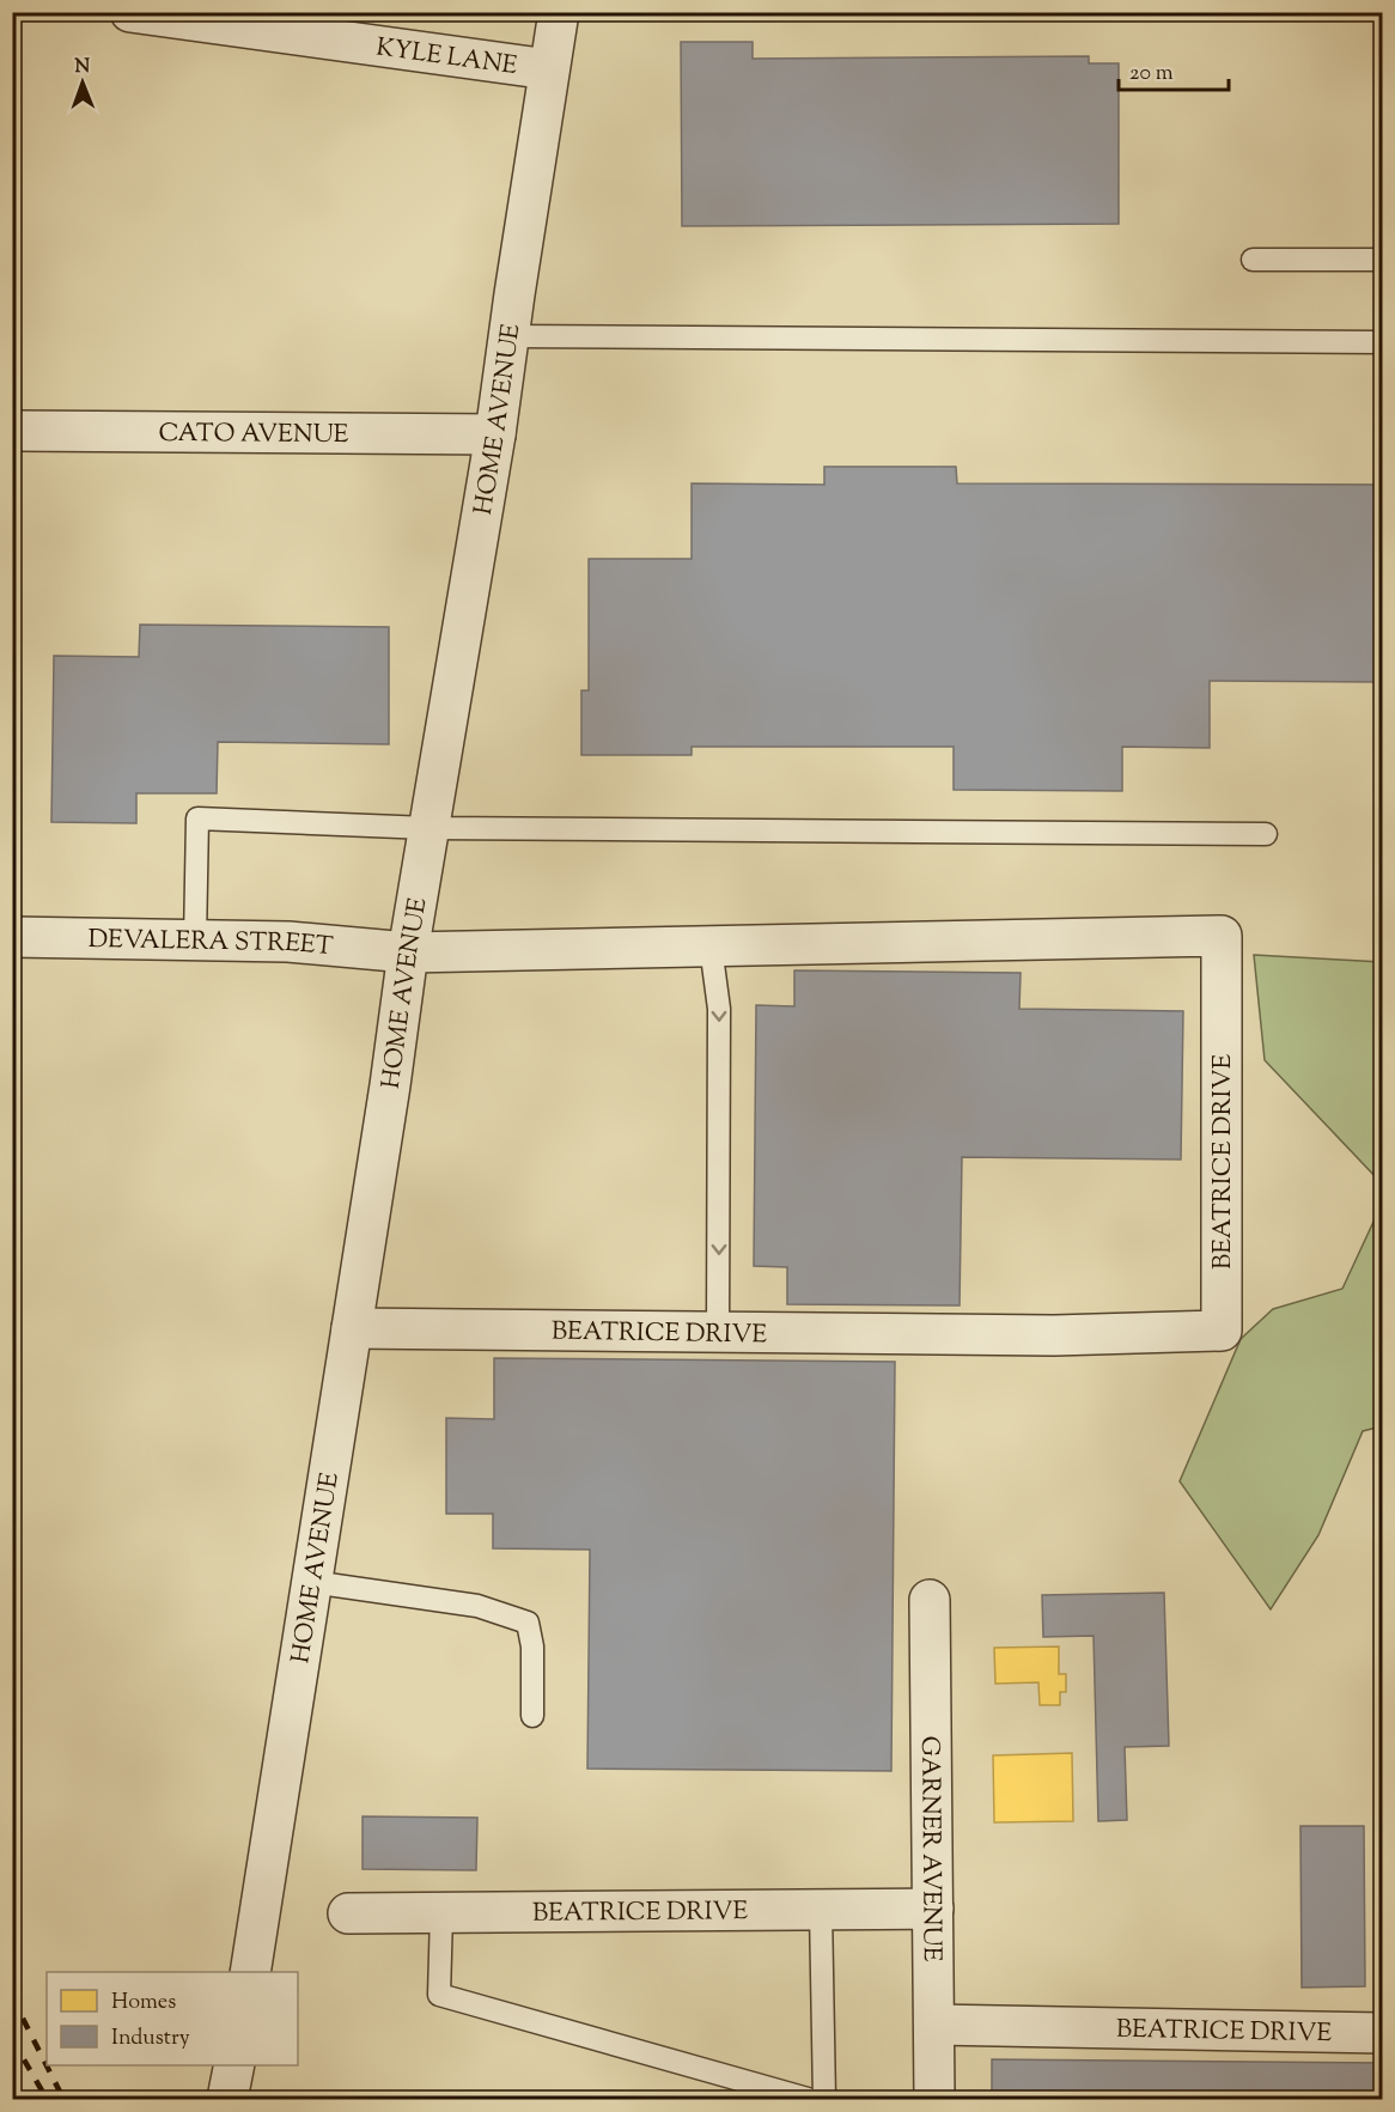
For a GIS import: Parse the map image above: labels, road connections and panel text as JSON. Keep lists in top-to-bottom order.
{
  "streets": {
    "street": [
      "KYLE LANE",
      "HOME AVENUE",
      "CATO AVENUE",
      "DEVALERA STREET",
      "BEATRICE DRIVE",
      "GARNER AVENUE"
    ]
  },
  "crossings": [
    ["KYLE LANE", "HOME AVENUE"],
    ["HOME AVENUE", "CATO AVENUE"],
    ["HOME AVENUE", "DEVALERA STREET"],
    ["HOME AVENUE", "BEATRICE DRIVE"],
    ["DEVALERA STREET", "BEATRICE DRIVE"],
    ["BEATRICE DRIVE", "GARNER AVENUE"]
  ],
  "legend": ["Homes", "Industry"],
  "scale_bar": "20 m",
  "north": "top"
}
